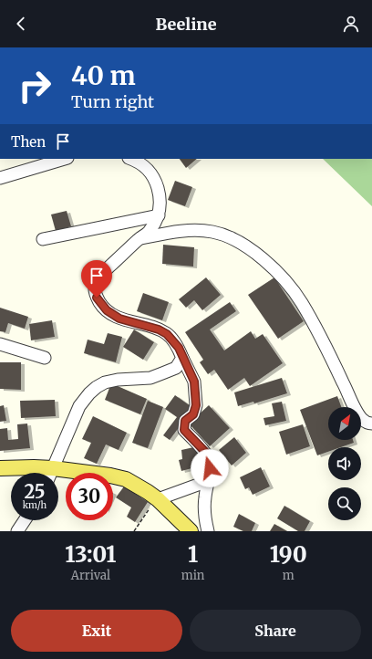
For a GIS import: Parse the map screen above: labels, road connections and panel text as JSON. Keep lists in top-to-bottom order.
{
  "north": "top right",
  "page": {
    "header": "Beeline",
    "turn": ["40 m", "Turn right"],
    "then": "Then",
    "speed": "25 km/h",
    "limit": "30",
    "eta": [
      "13:01",
      "Arrival",
      "1",
      "min",
      "190",
      "m"
    ],
    "buttons": ["Exit", "Share"]
  }
}
